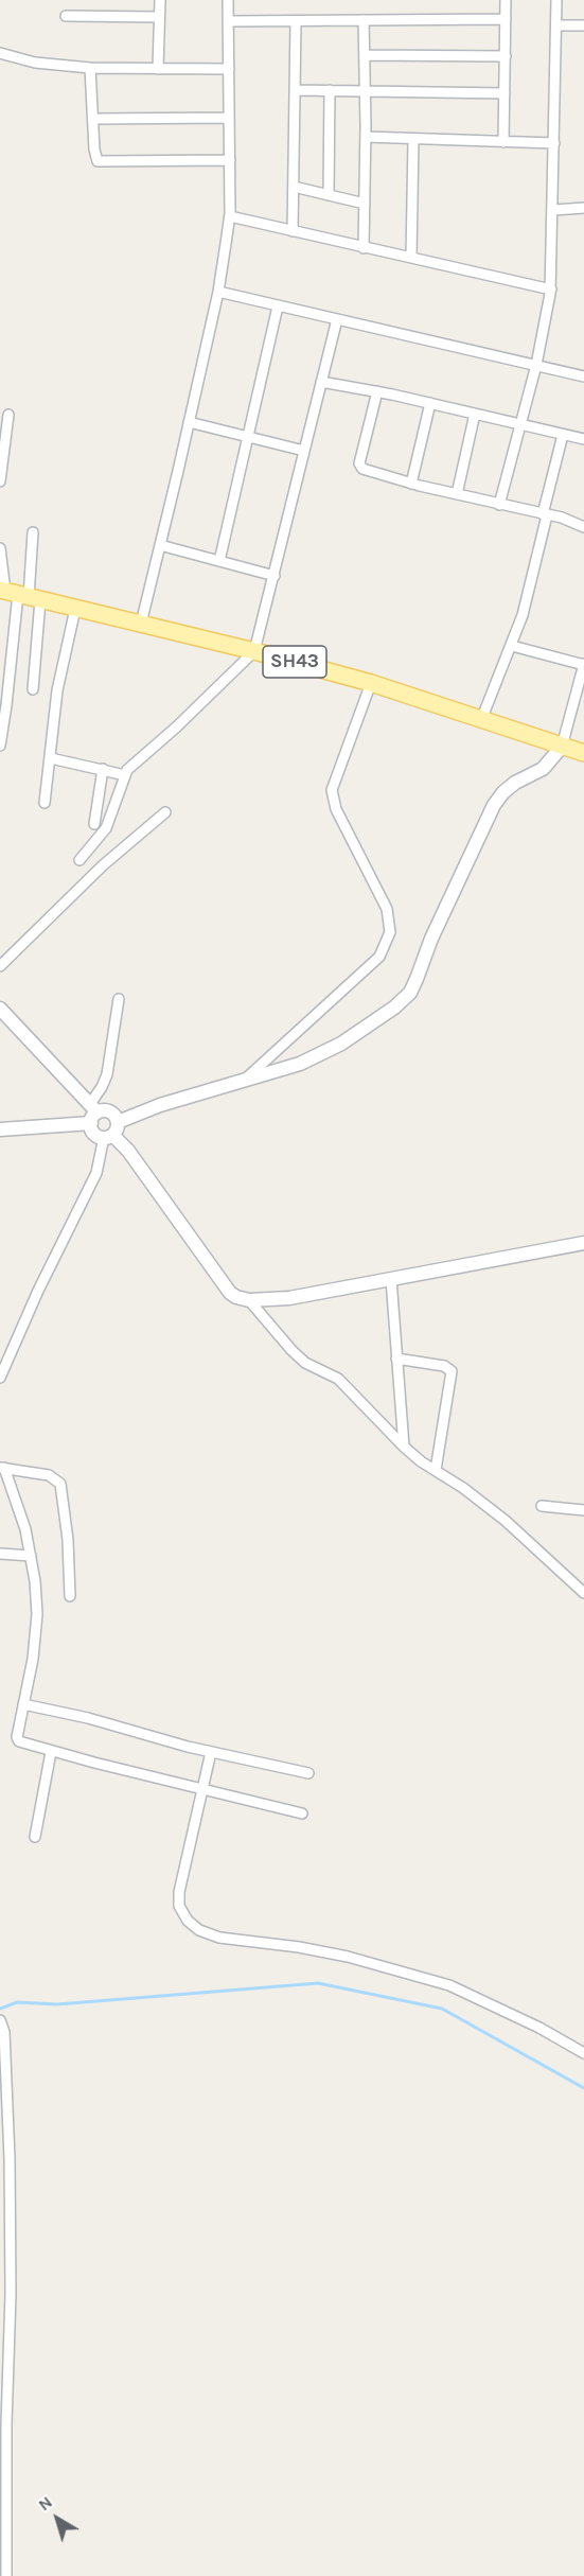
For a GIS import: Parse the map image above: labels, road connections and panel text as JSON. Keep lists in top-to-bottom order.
{
  "streets": {
    "main road": ["SH43"]
  },
  "north": "top left"
}
